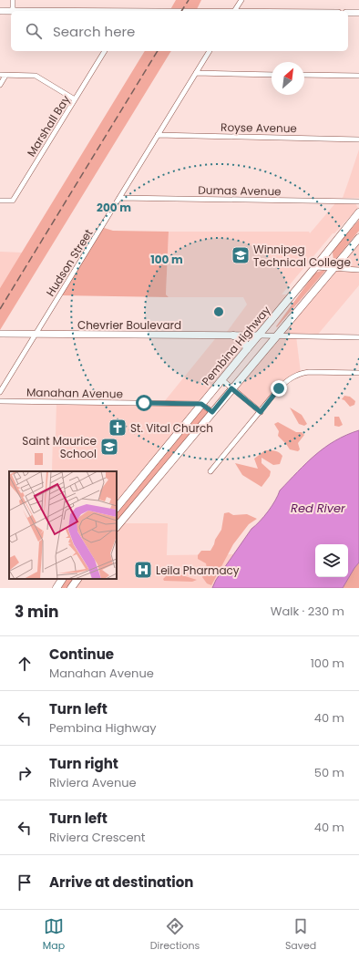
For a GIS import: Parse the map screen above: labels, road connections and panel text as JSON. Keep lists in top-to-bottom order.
{
  "streets": {
    "main road": ["Pembina Highway"],
    "street": [
      "Marshall Bay",
      "Royse Avenue",
      "Dumas Avenue",
      "Hudson Street",
      "Chevrier Boulevard",
      "Manahan Avenue"
    ]
  },
  "crossings": [
    ["Royse Avenue", "Hudson Street"],
    ["Dumas Avenue", "Hudson Street"],
    ["Hudson Street", "Chevrier Boulevard"],
    ["Chevrier Boulevard", "Pembina Highway"],
    ["Pembina Highway", "Manahan Avenue"]
  ],
  "water": ["Red River"],
  "places": {
    "school or university": ["Winnipeg Technical College", "Saint Maurice School"],
    "church": ["St. Vital Church"],
    "hospital": ["Leila Pharmacy"]
  },
  "north": "top right",
  "page": {
    "search": "Search here",
    "heading": ["3 min", "Walk · 230 m"],
    "list": [
      ["Continue", "Manahan Avenue", "100 m"],
      ["Turn left", "Pembina Highway", "40 m"],
      ["Turn right", "Riviera Avenue", "50 m"],
      ["Turn left", "Riviera Crescent", "40 m"],
      "Arrive at destination"
    ],
    "nav": ["Map", "Directions", "Saved"]
  },
  "rings": ["200 m", "100 m"]
}
